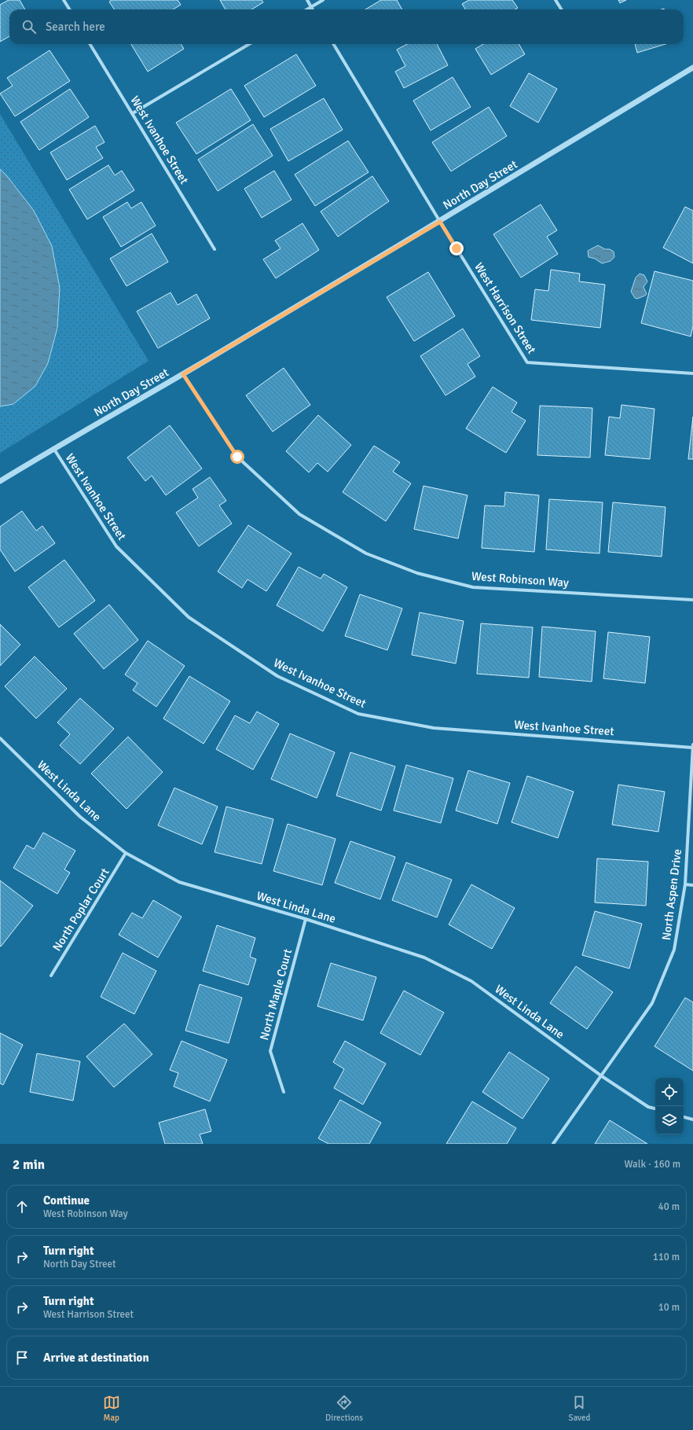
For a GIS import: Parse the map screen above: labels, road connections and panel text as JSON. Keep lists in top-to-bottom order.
{
  "streets": {
    "street": [
      "West Ivanhoe Street",
      "North Day Street",
      "West Harrison Street",
      "West Robinson Way",
      "West Linda Lane",
      "North Aspen Drive",
      "North Poplar Court",
      "North Maple Court"
    ]
  },
  "crossings": [
    ["West Ivanhoe Street", "North Day Street"],
    ["West Ivanhoe Street", "North Aspen Drive"],
    ["North Day Street", "West Harrison Street"],
    ["North Day Street", "West Robinson Way"],
    ["West Linda Lane", "North Aspen Drive"],
    ["West Linda Lane", "North Poplar Court"],
    ["West Linda Lane", "North Maple Court"]
  ],
  "page": {
    "search": "Search here",
    "heading": ["2 min", "Walk · 160 m"],
    "list": [
      ["Continue", "West Robinson Way", "40 m"],
      ["Turn right", "North Day Street", "110 m"],
      ["Turn right", "West Harrison Street", "10 m"],
      "Arrive at destination"
    ],
    "nav": ["Map", "Directions", "Saved"]
  }
}
